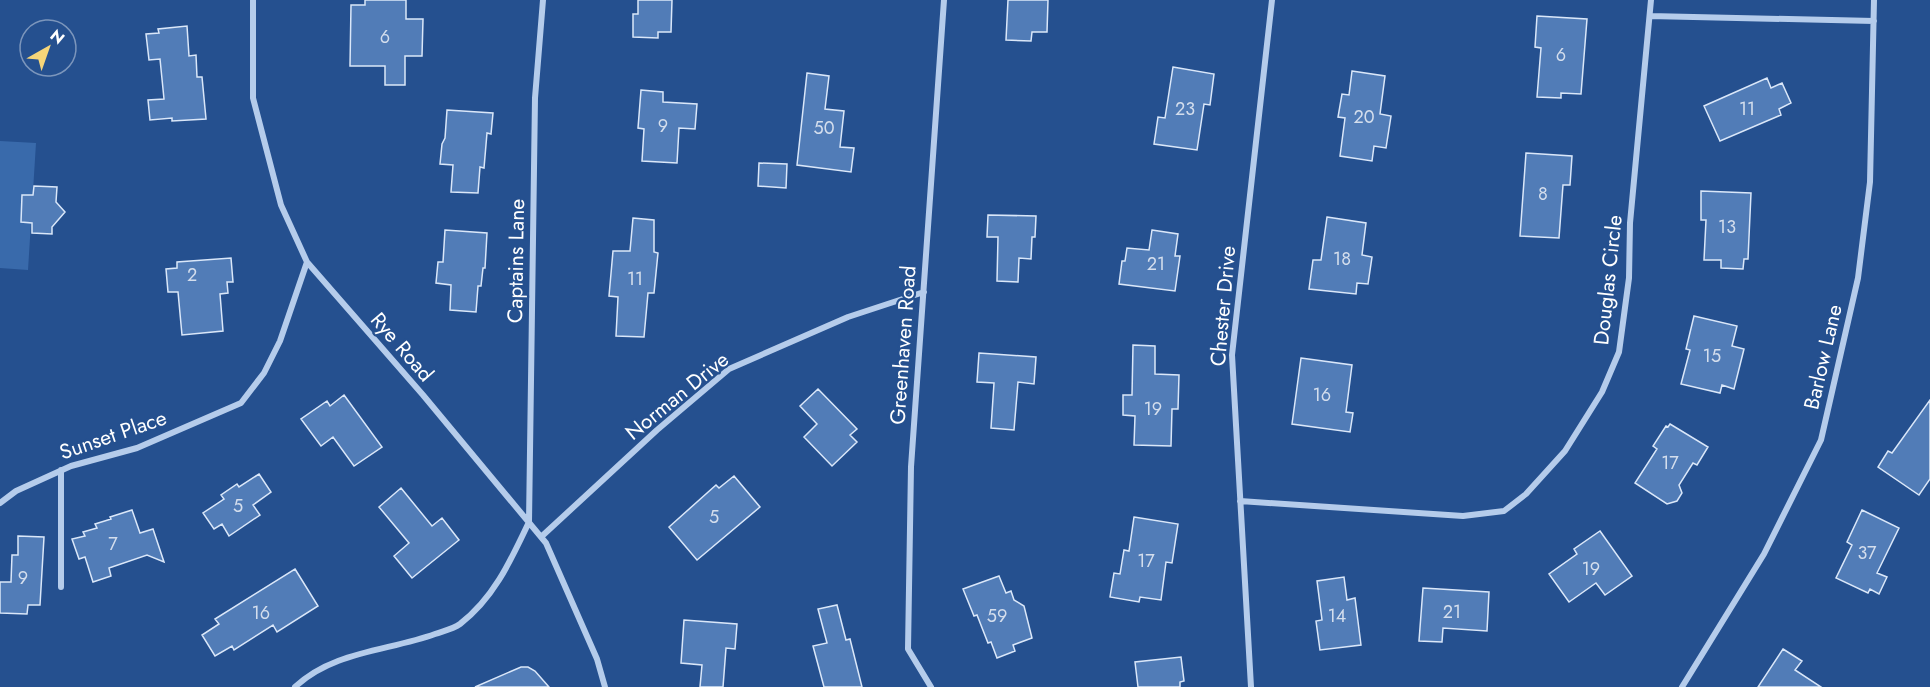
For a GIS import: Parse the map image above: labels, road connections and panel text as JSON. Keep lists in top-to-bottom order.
{
  "streets": {
    "street": [
      "Captains Lane",
      "Douglas Circle",
      "Chester Drive",
      "Greenhaven Road",
      "Rye Road",
      "Barlow Lane",
      "Norman Drive",
      "Sunset Place"
    ]
  },
  "crossings": [
    ["Captains Lane", "Rye Road"],
    ["Douglas Circle", "Chester Drive"],
    ["Greenhaven Road", "Norman Drive"],
    ["Rye Road", "Norman Drive"],
    ["Rye Road", "Sunset Place"]
  ],
  "house_numbers": [
    "6",
    "6",
    "23",
    "11",
    "20",
    "9",
    "50",
    "8",
    "13",
    "18",
    "21",
    "2",
    "11",
    "15",
    "16",
    "19",
    "17",
    "5",
    "5",
    "7",
    "37",
    "17",
    "19",
    "9",
    "21",
    "16",
    "59",
    "14"
  ],
  "north": "top right"
}
